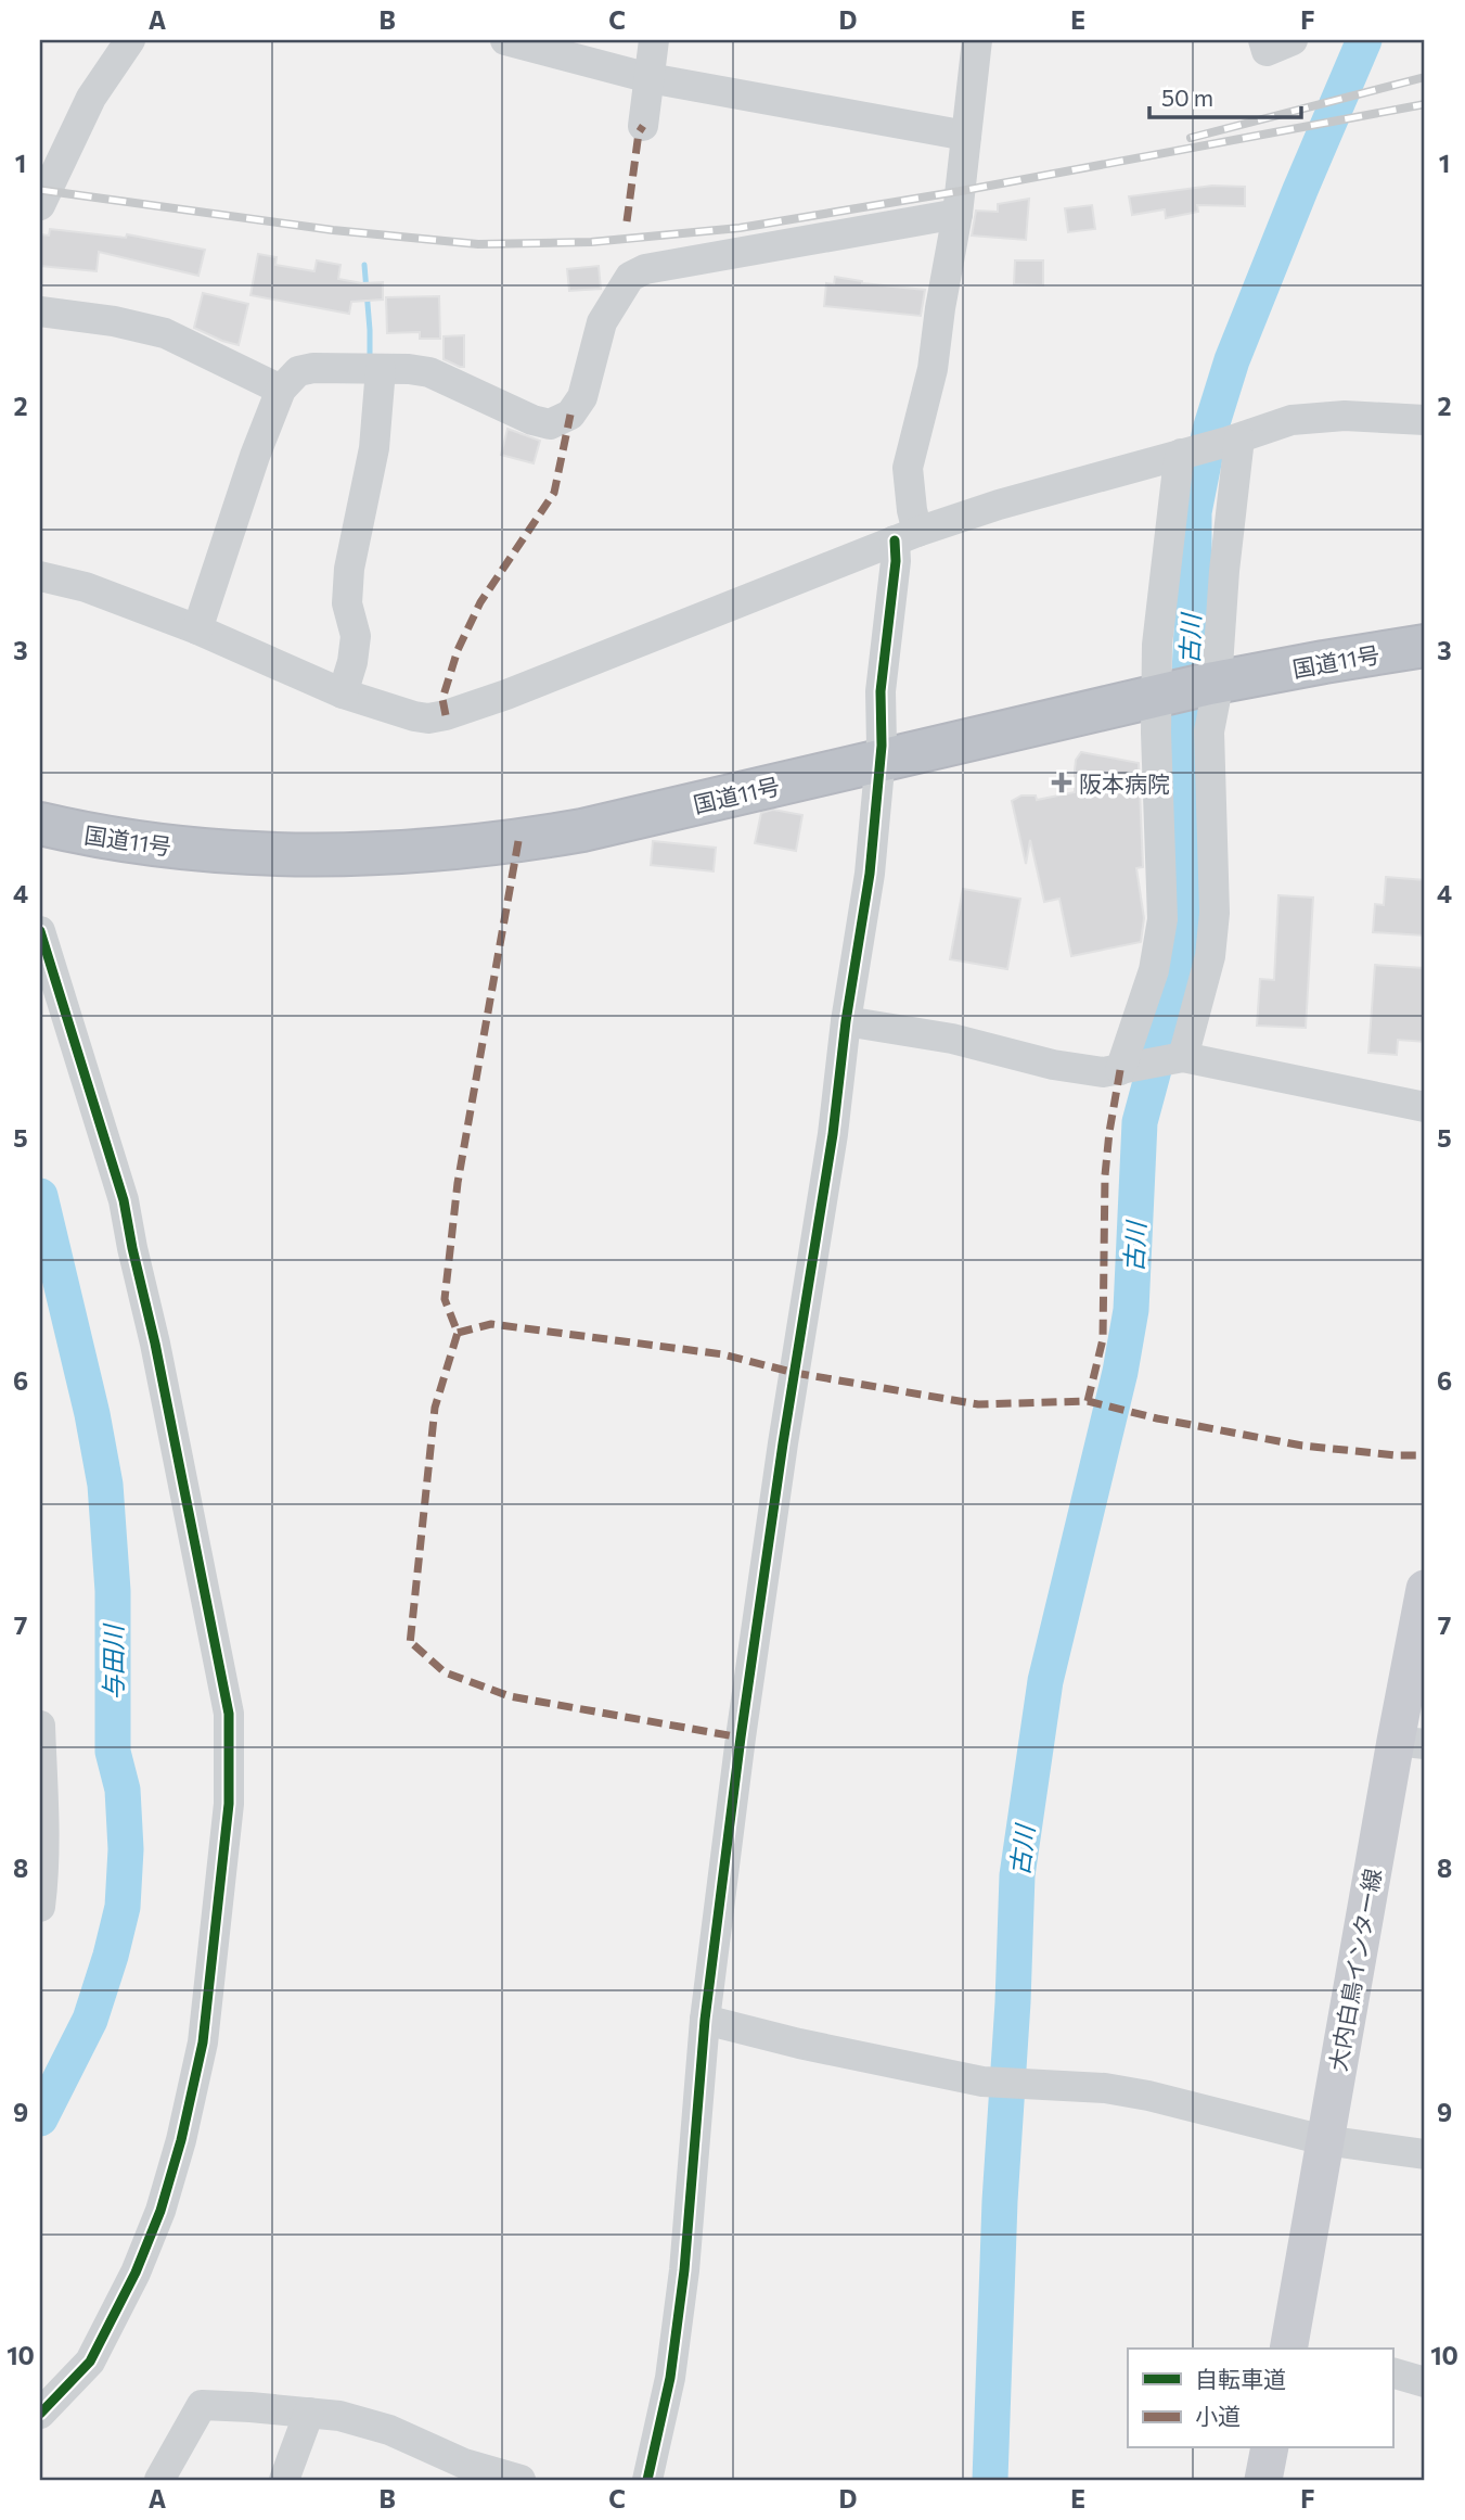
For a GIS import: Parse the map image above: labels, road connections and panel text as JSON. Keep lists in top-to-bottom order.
{
  "streets": {
    "highway": ["国道11号"],
    "main road": ["大内白鳥インター線"]
  },
  "water": ["古川", "与田川"],
  "places": {
    "health": ["阪本病院"]
  },
  "legend": ["自転車道", "小道"],
  "scale_bar": "50 m",
  "grid": {
    "columns": [
      "A",
      "B",
      "C",
      "D",
      "E",
      "F"
    ],
    "rows": [
      "1",
      "2",
      "3",
      "4",
      "5",
      "6",
      "7",
      "8",
      "9",
      "10"
    ]
  }
}
